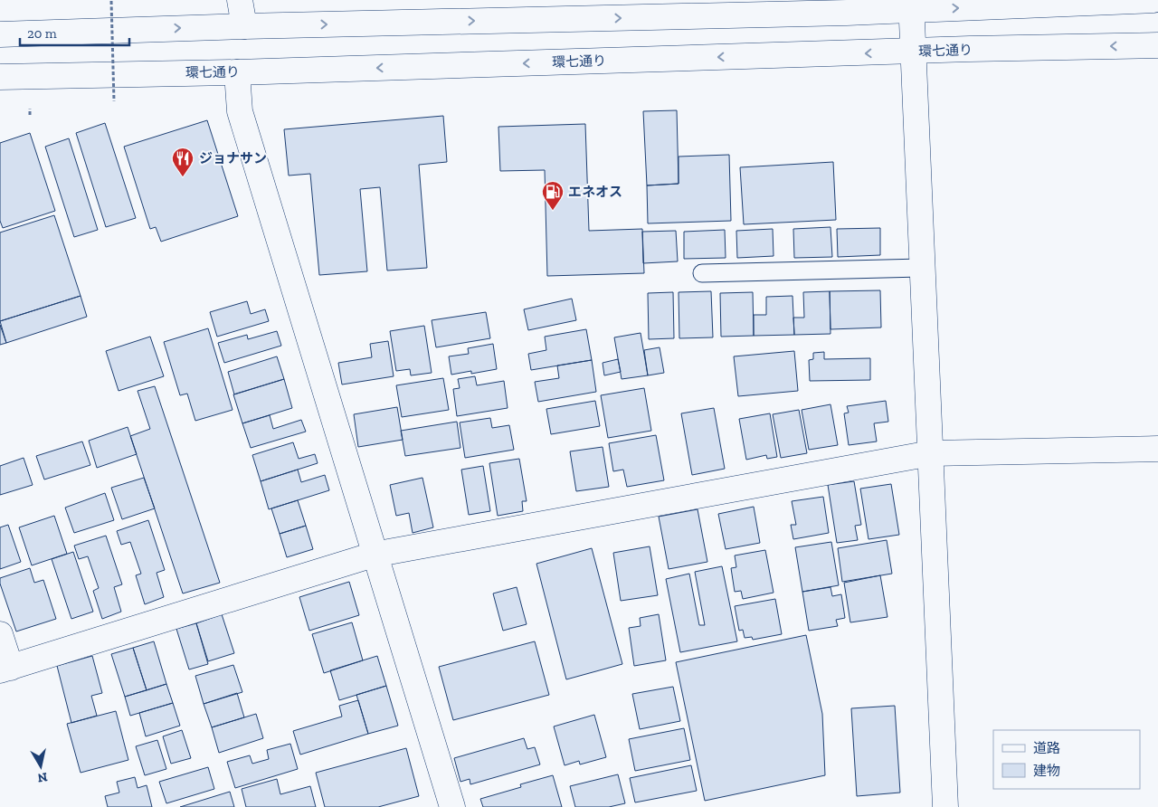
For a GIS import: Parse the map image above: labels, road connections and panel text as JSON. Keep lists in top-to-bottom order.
{
  "streets": {
    "street": ["環七通り"]
  },
  "places": {
    "restaurant": ["ジョナサン"],
    "fuel station": ["エネオス"]
  },
  "legend": ["道路", "建物"],
  "scale_bar": "20 m",
  "north": "bottom"
}
